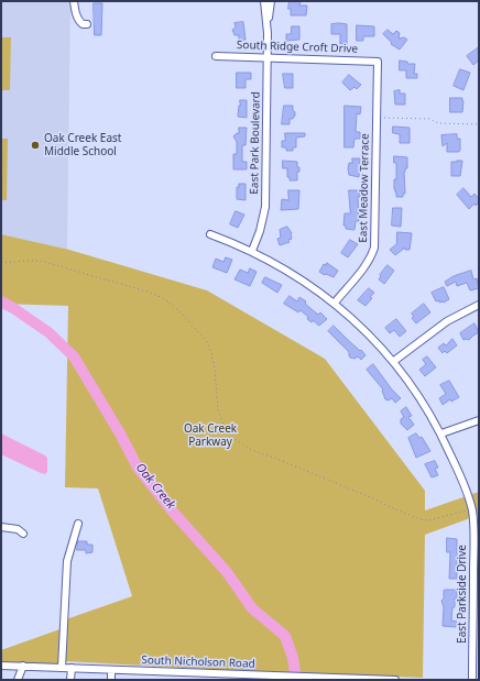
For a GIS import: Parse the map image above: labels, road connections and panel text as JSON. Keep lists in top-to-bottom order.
{
  "streets": {
    "street": [
      "South Ridge Croft Drive",
      "East Park Boulevard",
      "East Meadow Terrace",
      "East Parkside Drive",
      "South Nicholson Road"
    ]
  },
  "crossings": [
    ["South Ridge Croft Drive", "East Park Boulevard"],
    ["South Ridge Croft Drive", "East Meadow Terrace"],
    ["East Park Boulevard", "East Parkside Drive"],
    ["East Meadow Terrace", "East Parkside Drive"]
  ],
  "water": ["Oak Creek"],
  "parks": ["Oak Creek Parkway"],
  "places": ["Oak Creek East Middle School"]
}
